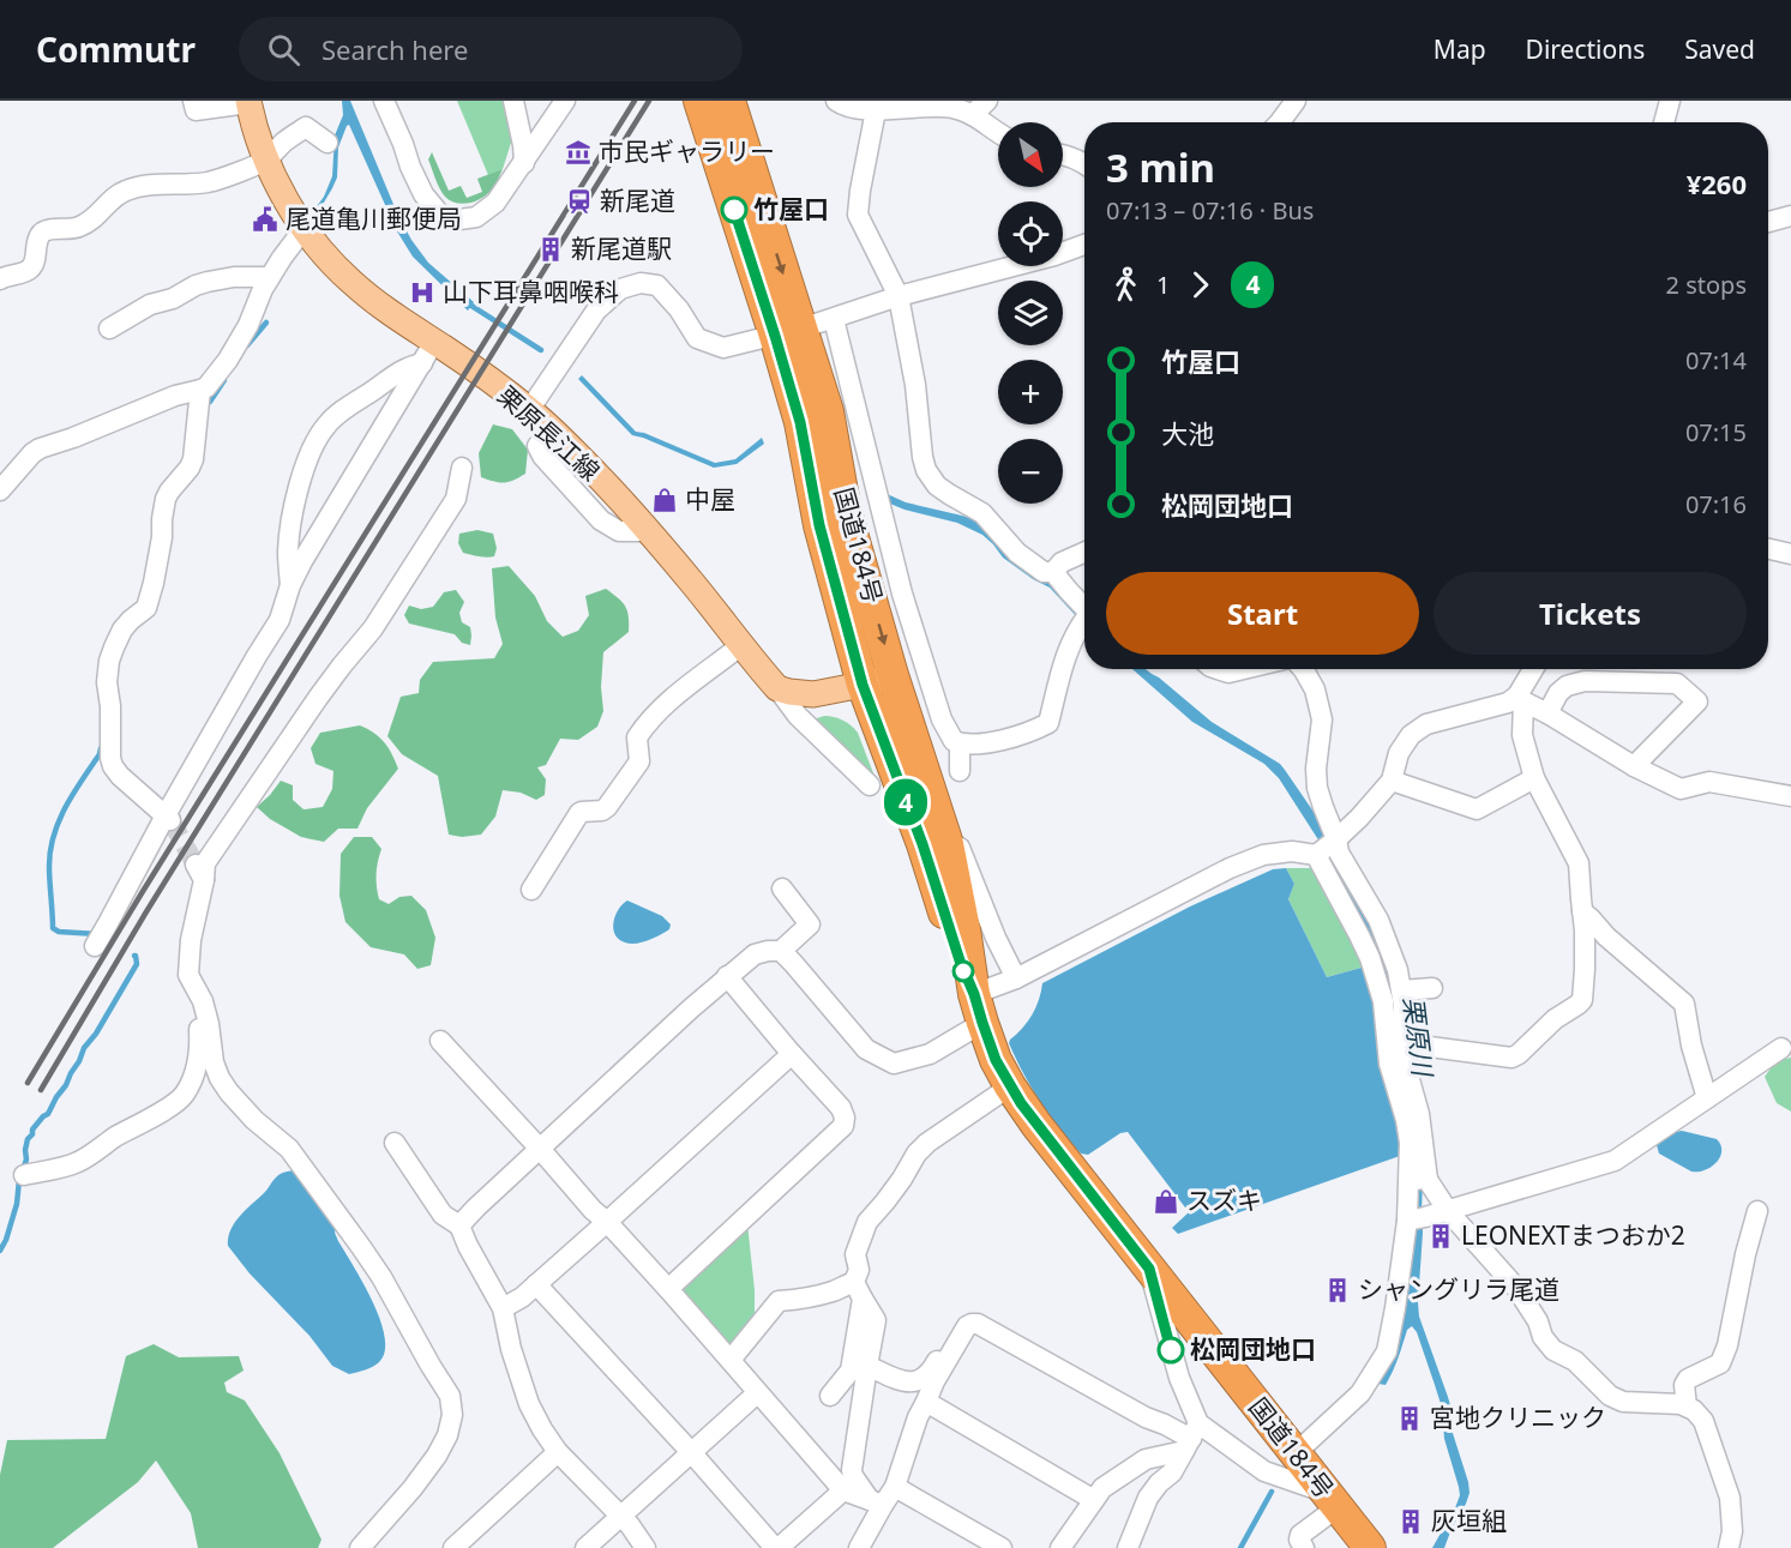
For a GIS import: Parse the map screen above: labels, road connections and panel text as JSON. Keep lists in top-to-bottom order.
{
  "streets": {
    "highway": ["国道184号"],
    "main road": ["栗原長江線"]
  },
  "water": ["栗原川"],
  "places": {
    "museum": ["市民ギャラリー"],
    "station": ["新尾道"],
    "other": ["竹屋口", "松岡団地口"],
    "public building": ["尾道亀川郵便局"],
    "building": [
      "新尾道駅",
      "LEONEXTまつおか2",
      "シャングリラ尾道",
      "宮地クリニック",
      "灰垣組"
    ],
    "hospital": ["山下耳鼻咽喉科"],
    "shop": ["中屋", "スズキ"]
  },
  "lines": ["bus line 4"],
  "north": "bottom right",
  "page": {
    "header": "Commutr",
    "search": "Search here",
    "nav": ["Map", "Directions", "Saved"],
    "on_map": "4",
    "map_buttons": ["+", "−"],
    "heading": ["3 min", "07:13 – 07:16 · Bus", "¥260"],
    "legs": ["1", "4", "2 stops"],
    "list": [
      {
        "name": "竹屋口",
        "value": "07:14"
      },
      {
        "name": "大池",
        "value": "07:15"
      },
      {
        "name": "松岡団地口",
        "value": "07:16"
      }
    ],
    "buttons": ["Start", "Tickets"]
  }
}
